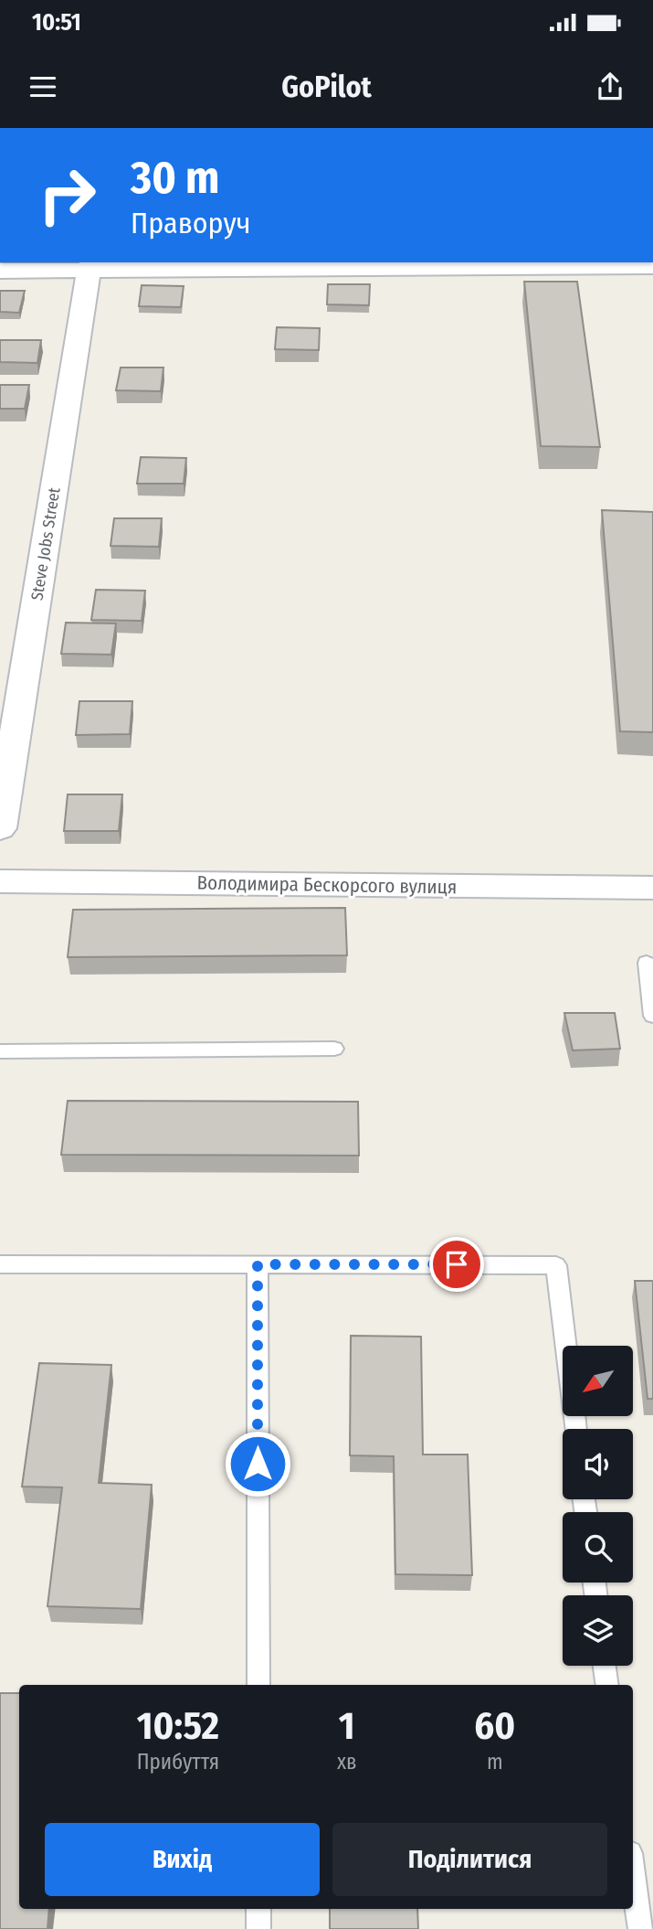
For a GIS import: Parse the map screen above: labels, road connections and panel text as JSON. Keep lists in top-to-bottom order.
{
  "streets": {
    "street": ["Steve Jobs Street", "Володимира Бескорсого вулиця"]
  },
  "north": "bottom left",
  "page": {
    "status": "10:51",
    "header": "GoPilot",
    "turn": ["30 m", "Праворуч"],
    "eta": [
      "10:52",
      "Прибуття",
      "1",
      "хв",
      "60",
      "m"
    ],
    "buttons": ["Вихід", "Поділитися"]
  }
}
